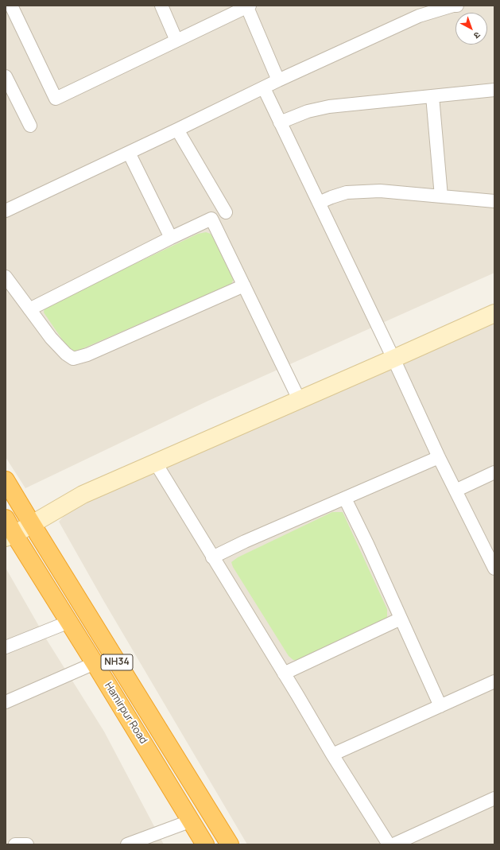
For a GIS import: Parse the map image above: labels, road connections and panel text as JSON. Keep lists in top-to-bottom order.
{
  "streets": {
    "highway": ["NH34", "Hamirpur Road"]
  },
  "crossings": [
    ["NH34", "Hamirpur Road"]
  ],
  "north": "bottom right"
}
